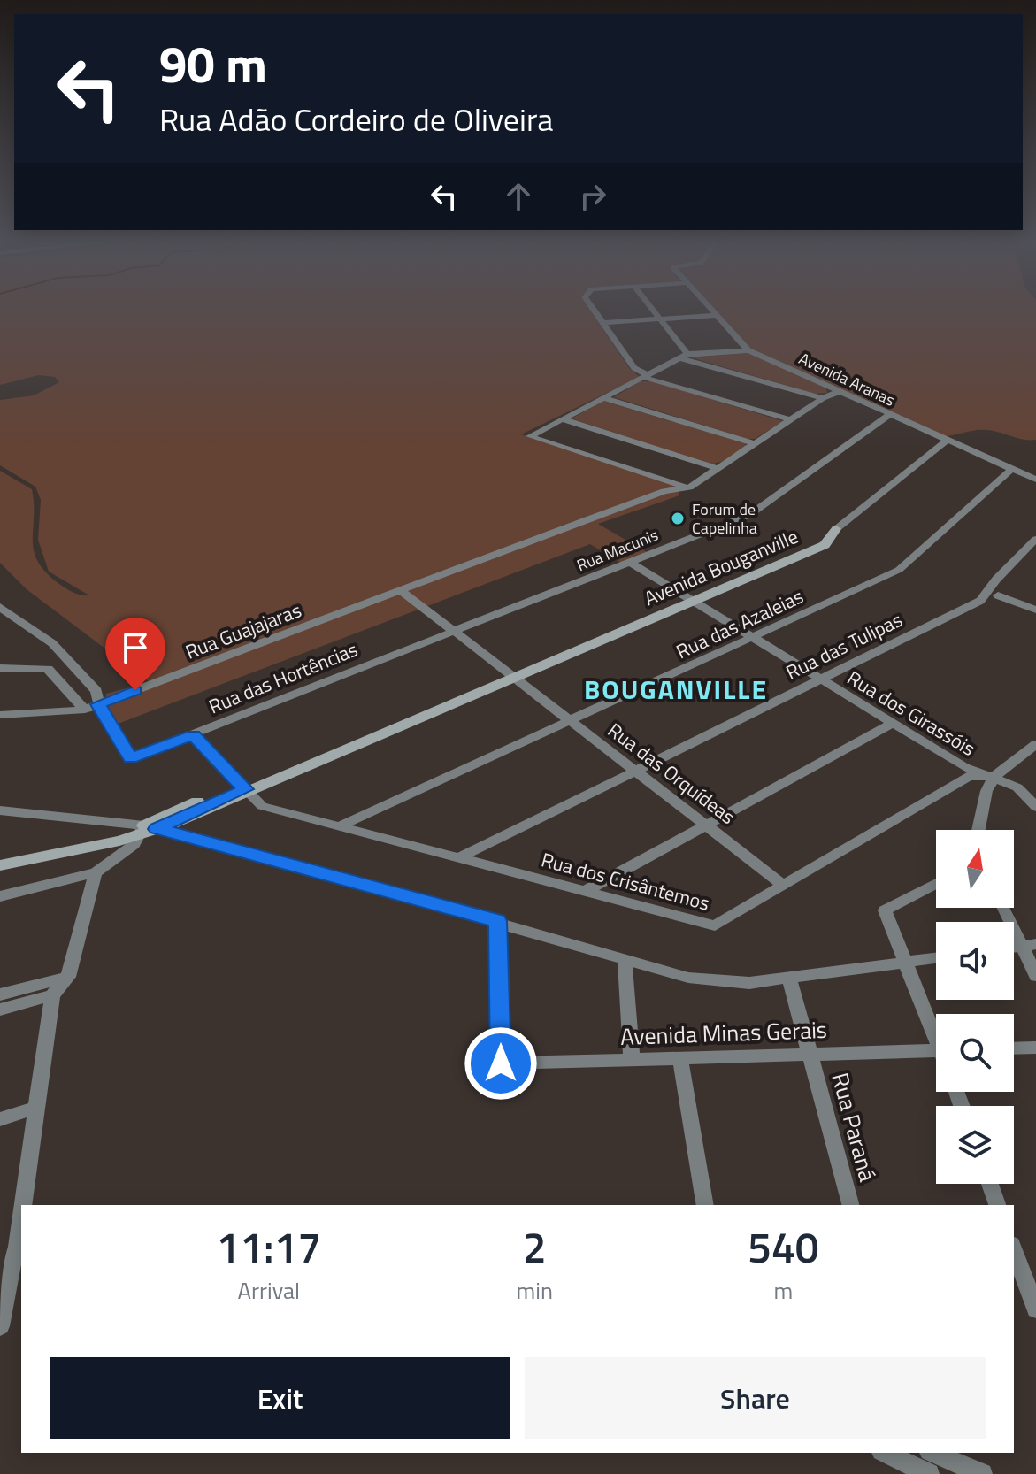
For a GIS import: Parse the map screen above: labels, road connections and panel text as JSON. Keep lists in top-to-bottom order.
{
  "streets": {
    "street": [
      "Avenida Aranas",
      "Rua Macunis",
      "Avenida Bouganville",
      "Rua das Azaleias",
      "Rua Guajajaras",
      "Rua das Tulipas",
      "Rua das Hortências",
      "Rua dos Girassóis",
      "Rua das Orquídeas",
      "Rua dos Crisântemos",
      "Avenida Minas Gerais",
      "Rua Paraná"
    ]
  },
  "crossings": [
    ["Avenida Aranas", "Rua Macunis"],
    ["Avenida Aranas", "Rua das Azaleias"],
    ["Rua Macunis", "Rua das Hortências"],
    ["Rua Macunis", "Rua dos Girassóis"],
    ["Rua Macunis", "Rua das Orquídeas"],
    ["Avenida Bouganville", "Rua dos Girassóis"],
    ["Avenida Bouganville", "Rua das Orquídeas"],
    ["Avenida Bouganville", "Rua dos Crisântemos"],
    ["Rua das Azaleias", "Rua dos Girassóis"],
    ["Rua das Azaleias", "Rua das Orquídeas"],
    ["Rua das Azaleias", "Rua dos Crisântemos"],
    ["Rua Guajajaras", "Rua das Hortências"],
    ["Rua Guajajaras", "Rua das Orquídeas"],
    ["Rua das Tulipas", "Rua dos Girassóis"],
    ["Rua das Tulipas", "Rua das Orquídeas"],
    ["Rua das Tulipas", "Rua dos Crisântemos"],
    ["Rua das Hortências", "Rua das Orquídeas"],
    ["Rua das Hortências", "Rua dos Crisântemos"],
    ["Rua dos Girassóis", "Rua dos Crisântemos"],
    ["Rua das Orquídeas", "Rua dos Crisântemos"],
    ["Avenida Minas Gerais", "Rua Paraná"]
  ],
  "districts": ["BOUGANVILLE"],
  "places": ["Forum de Capelinha"],
  "north": "top",
  "page": {
    "turn": ["90 m", "Rua Adão Cordeiro de Oliveira"],
    "eta": [
      "11:17",
      "Arrival",
      "2",
      "min",
      "540",
      "m"
    ],
    "buttons": ["Exit", "Share"]
  }
}
